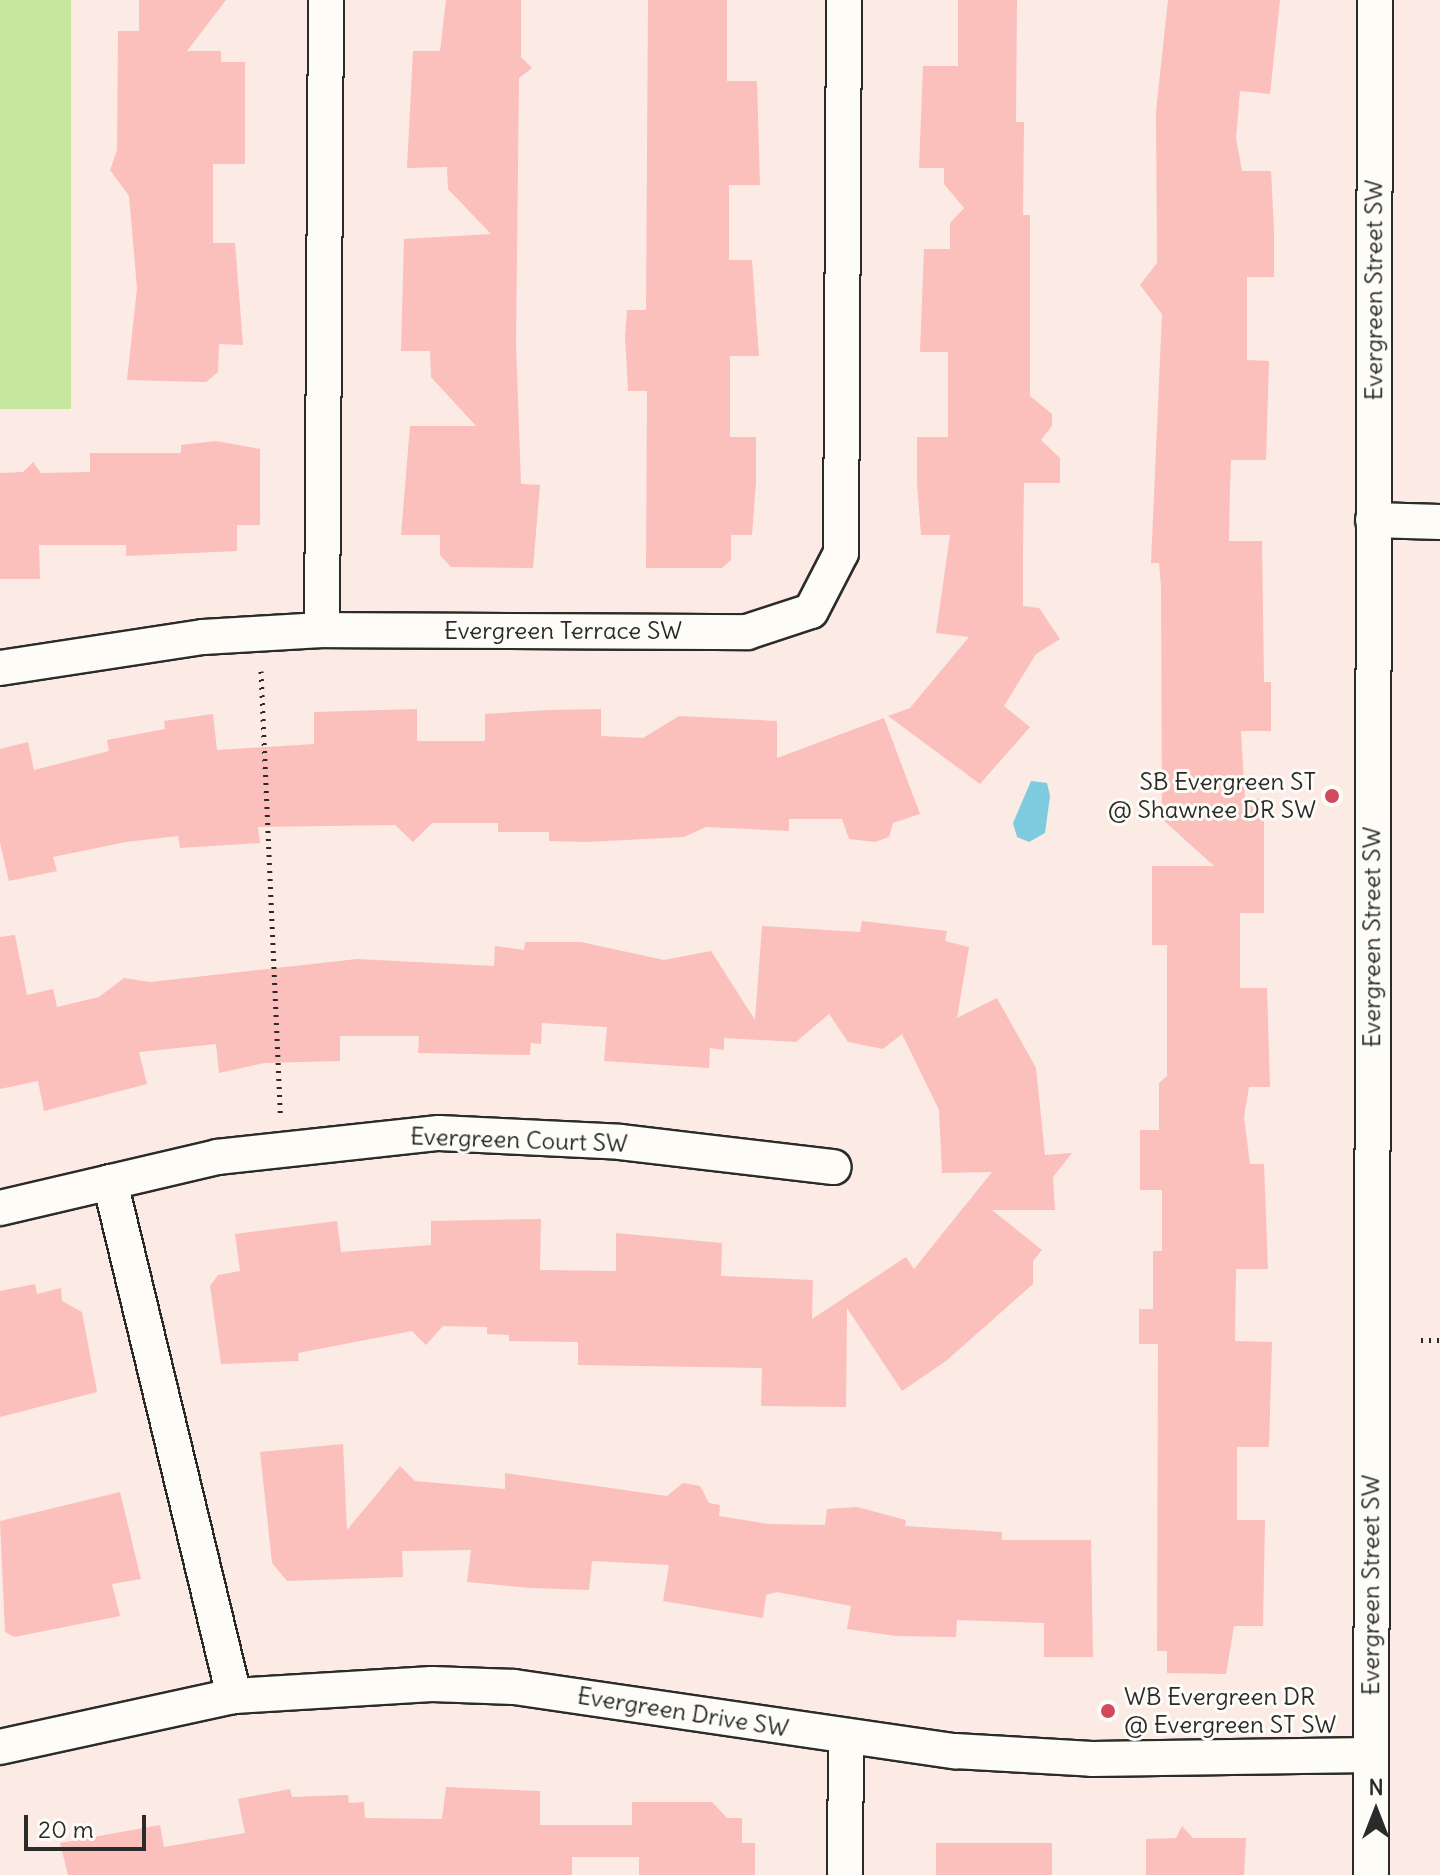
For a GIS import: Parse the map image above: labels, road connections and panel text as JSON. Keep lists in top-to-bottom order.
{
  "streets": {
    "street": [
      "Evergreen Street SW",
      "Evergreen Terrace SW",
      "Evergreen Court SW",
      "Evergreen Drive SW"
    ]
  },
  "crossings": [
    ["Evergreen Street SW", "Evergreen Drive SW"]
  ],
  "places": ["SB Evergreen ST @ Shawnee DR SW", "WB Evergreen DR @ Evergreen ST SW"],
  "scale_bar": "20 m",
  "north": "top"
}
